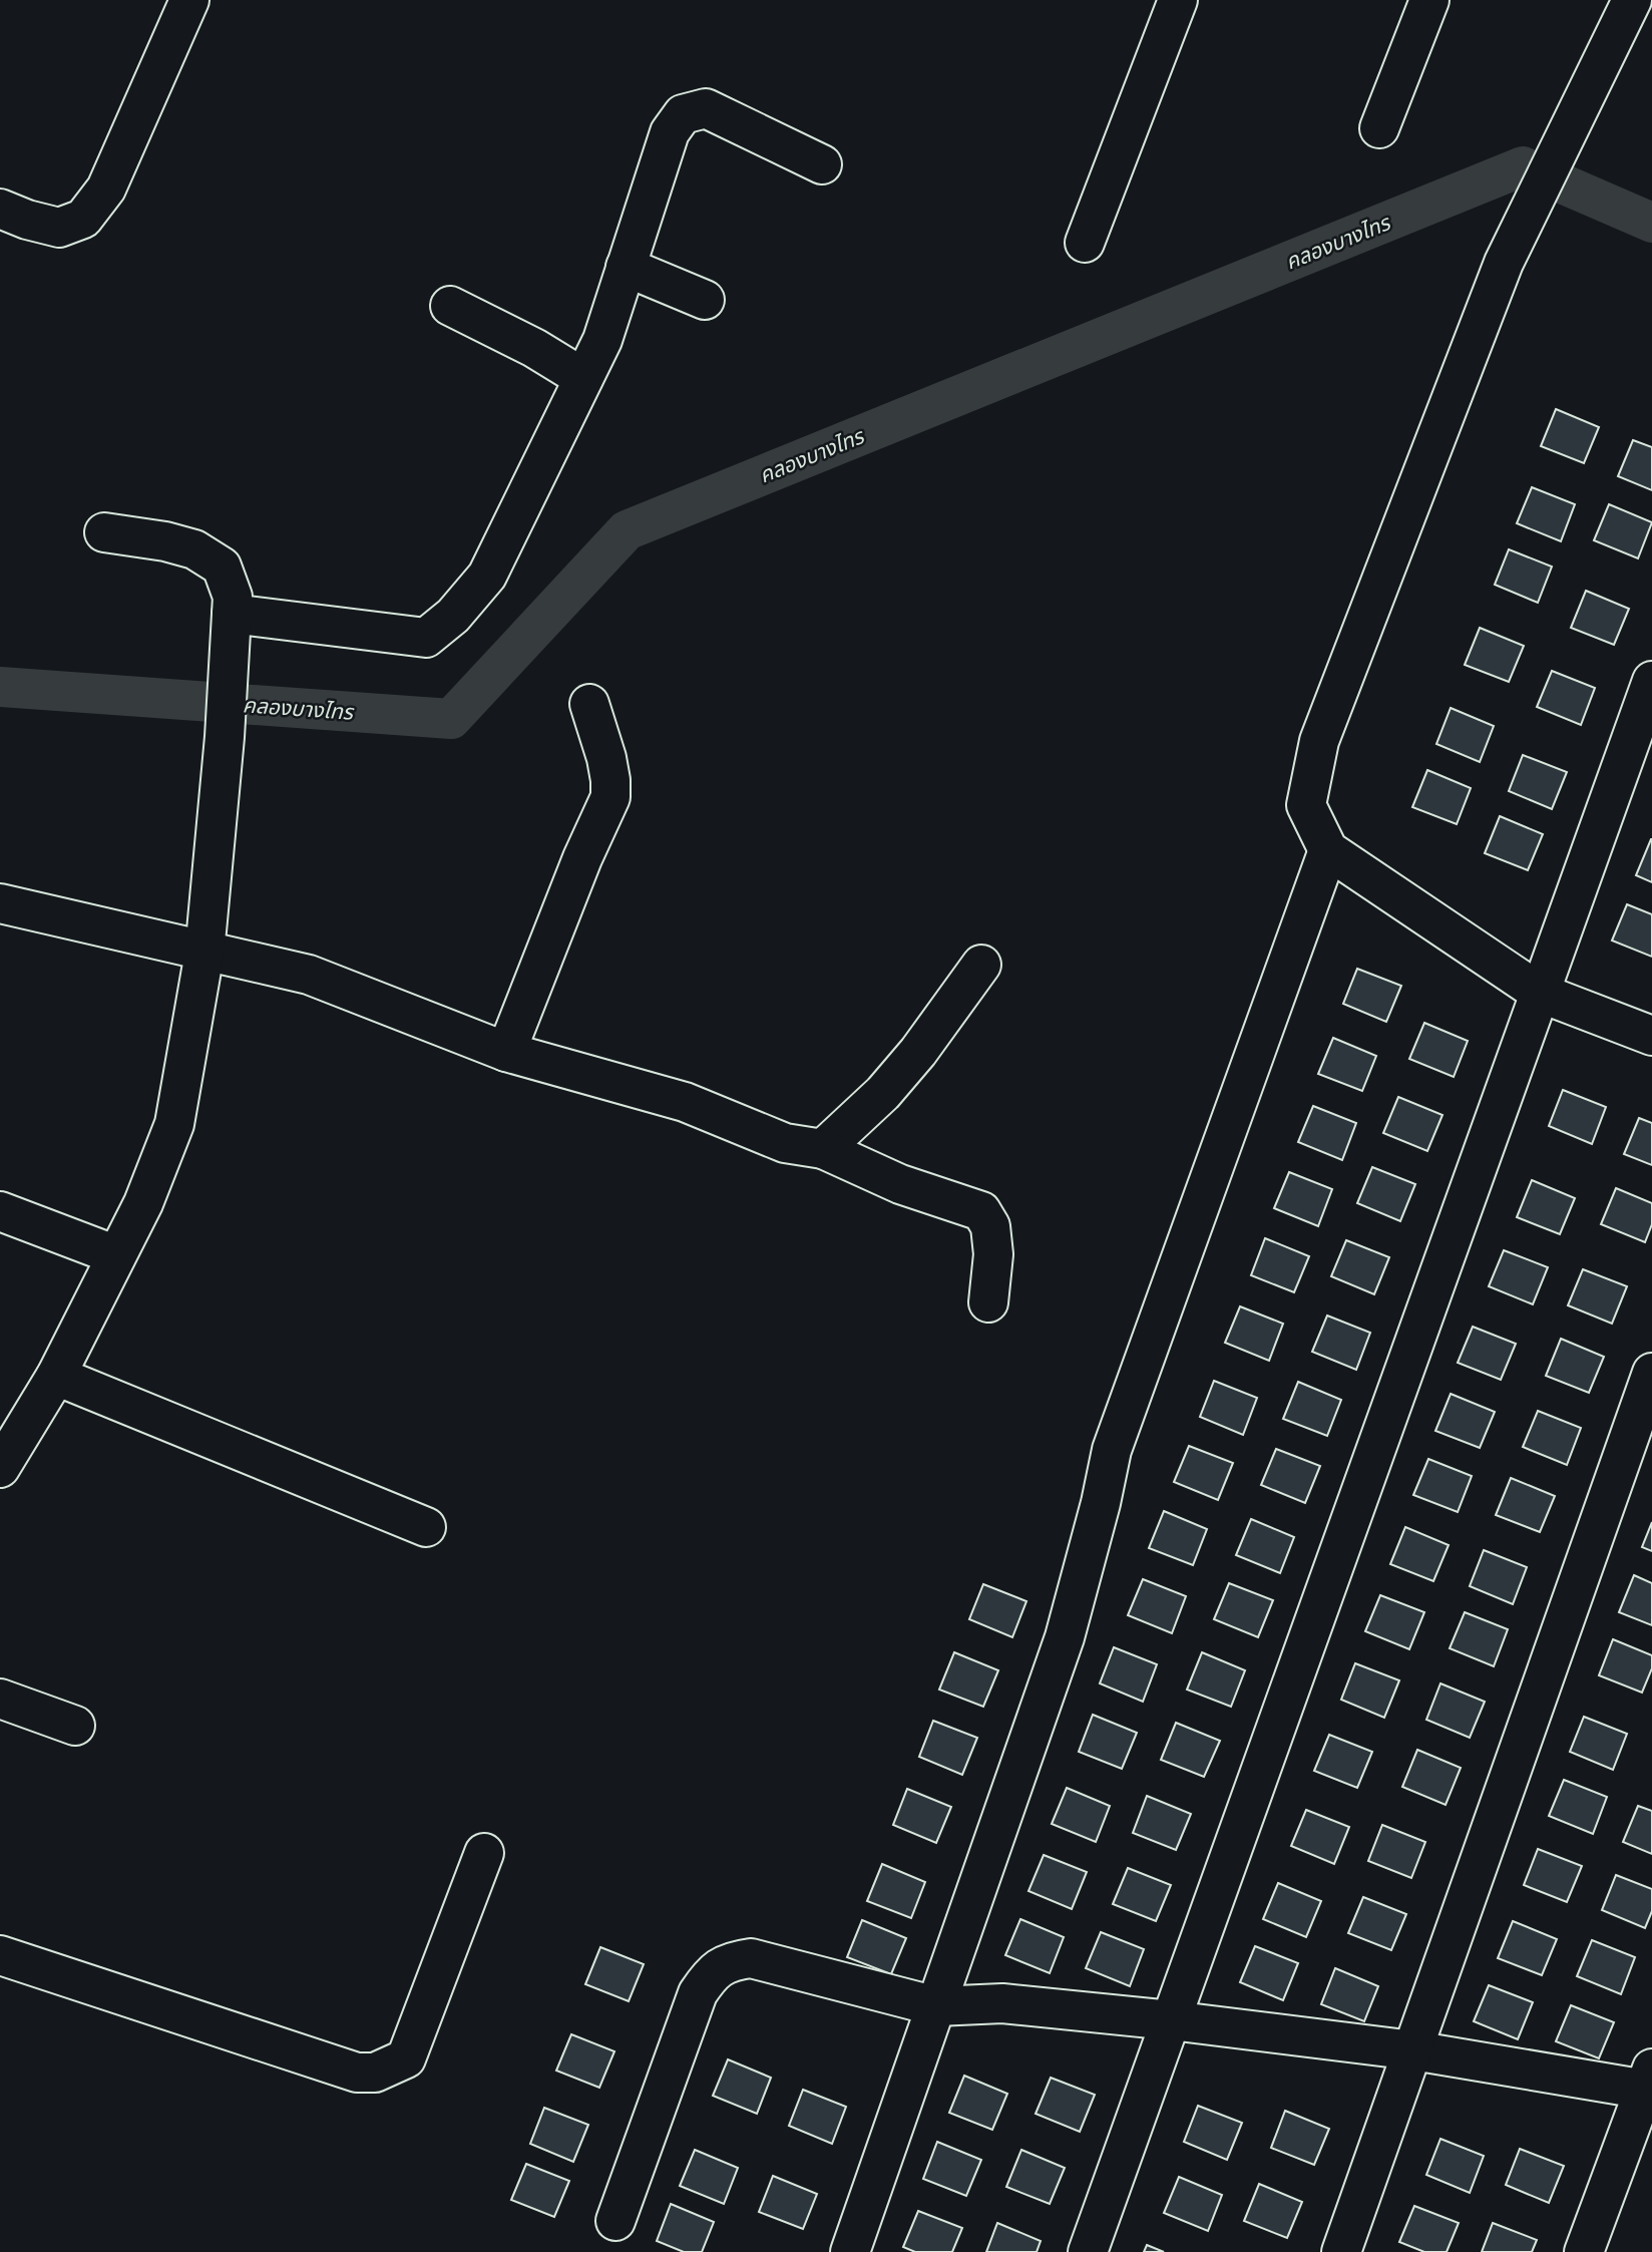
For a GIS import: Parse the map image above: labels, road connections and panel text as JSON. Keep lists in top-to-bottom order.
{
  "water": ["คลองบางไทร"]
}
